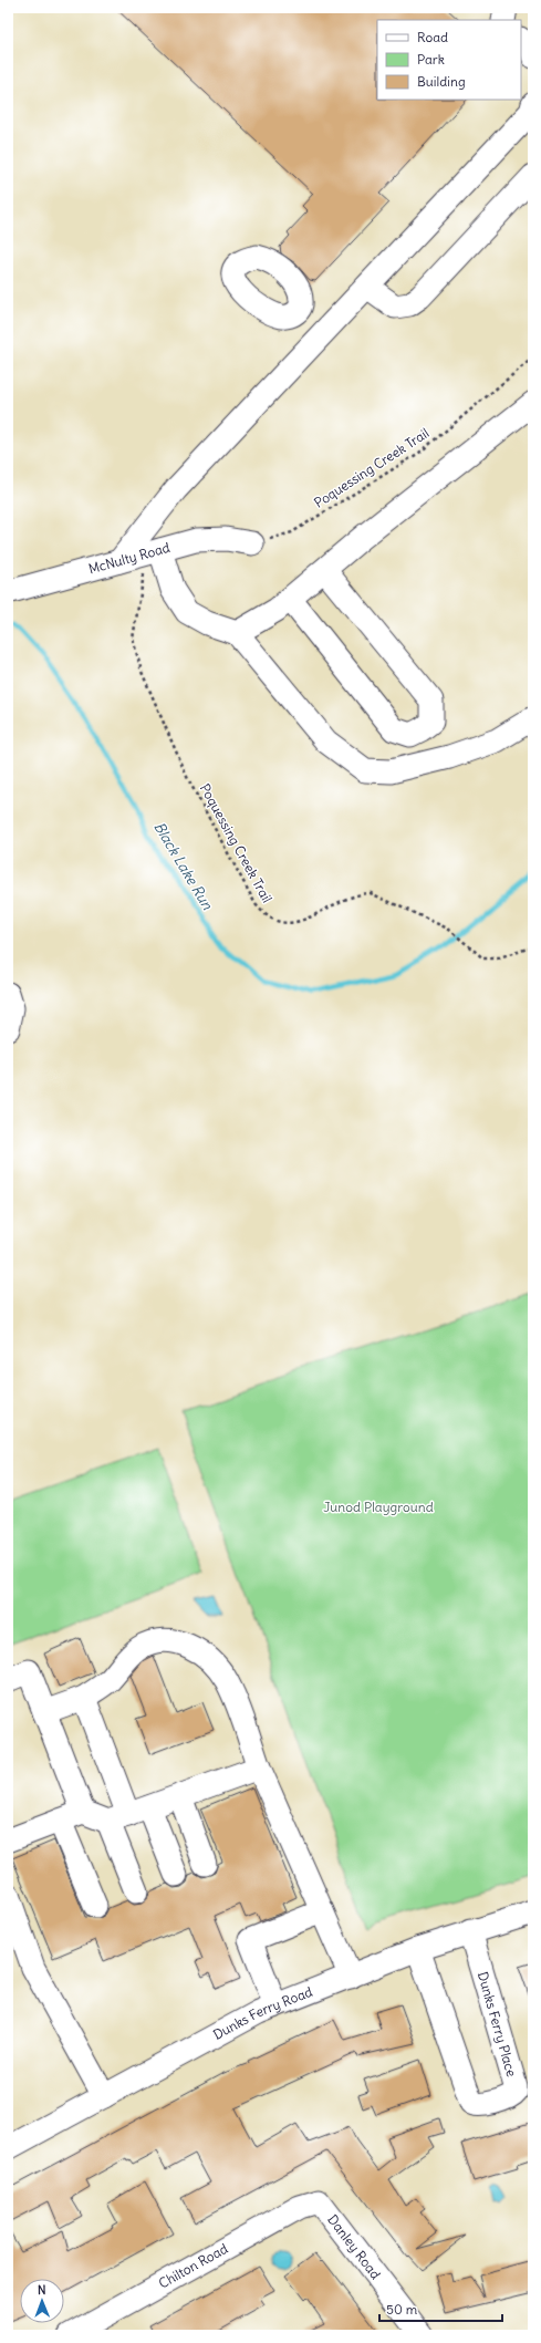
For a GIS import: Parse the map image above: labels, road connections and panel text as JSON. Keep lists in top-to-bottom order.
{
  "streets": {
    "street": [
      "McNulty Road",
      "Dunks Ferry Road",
      "Dunks Ferry Place",
      "Danley Road",
      "Chilton Road"
    ],
    "path": ["Poquessing Creek Trail"]
  },
  "crossings": [
    ["Poquessing Creek Trail", "McNulty Road"],
    ["Dunks Ferry Road", "Dunks Ferry Place"],
    ["Danley Road", "Chilton Road"]
  ],
  "water": ["Black Lake Run"],
  "parks": ["Junod Playground"],
  "legend": ["Road", "Park", "Building"],
  "scale_bar": "50 m",
  "north": "top"
}
